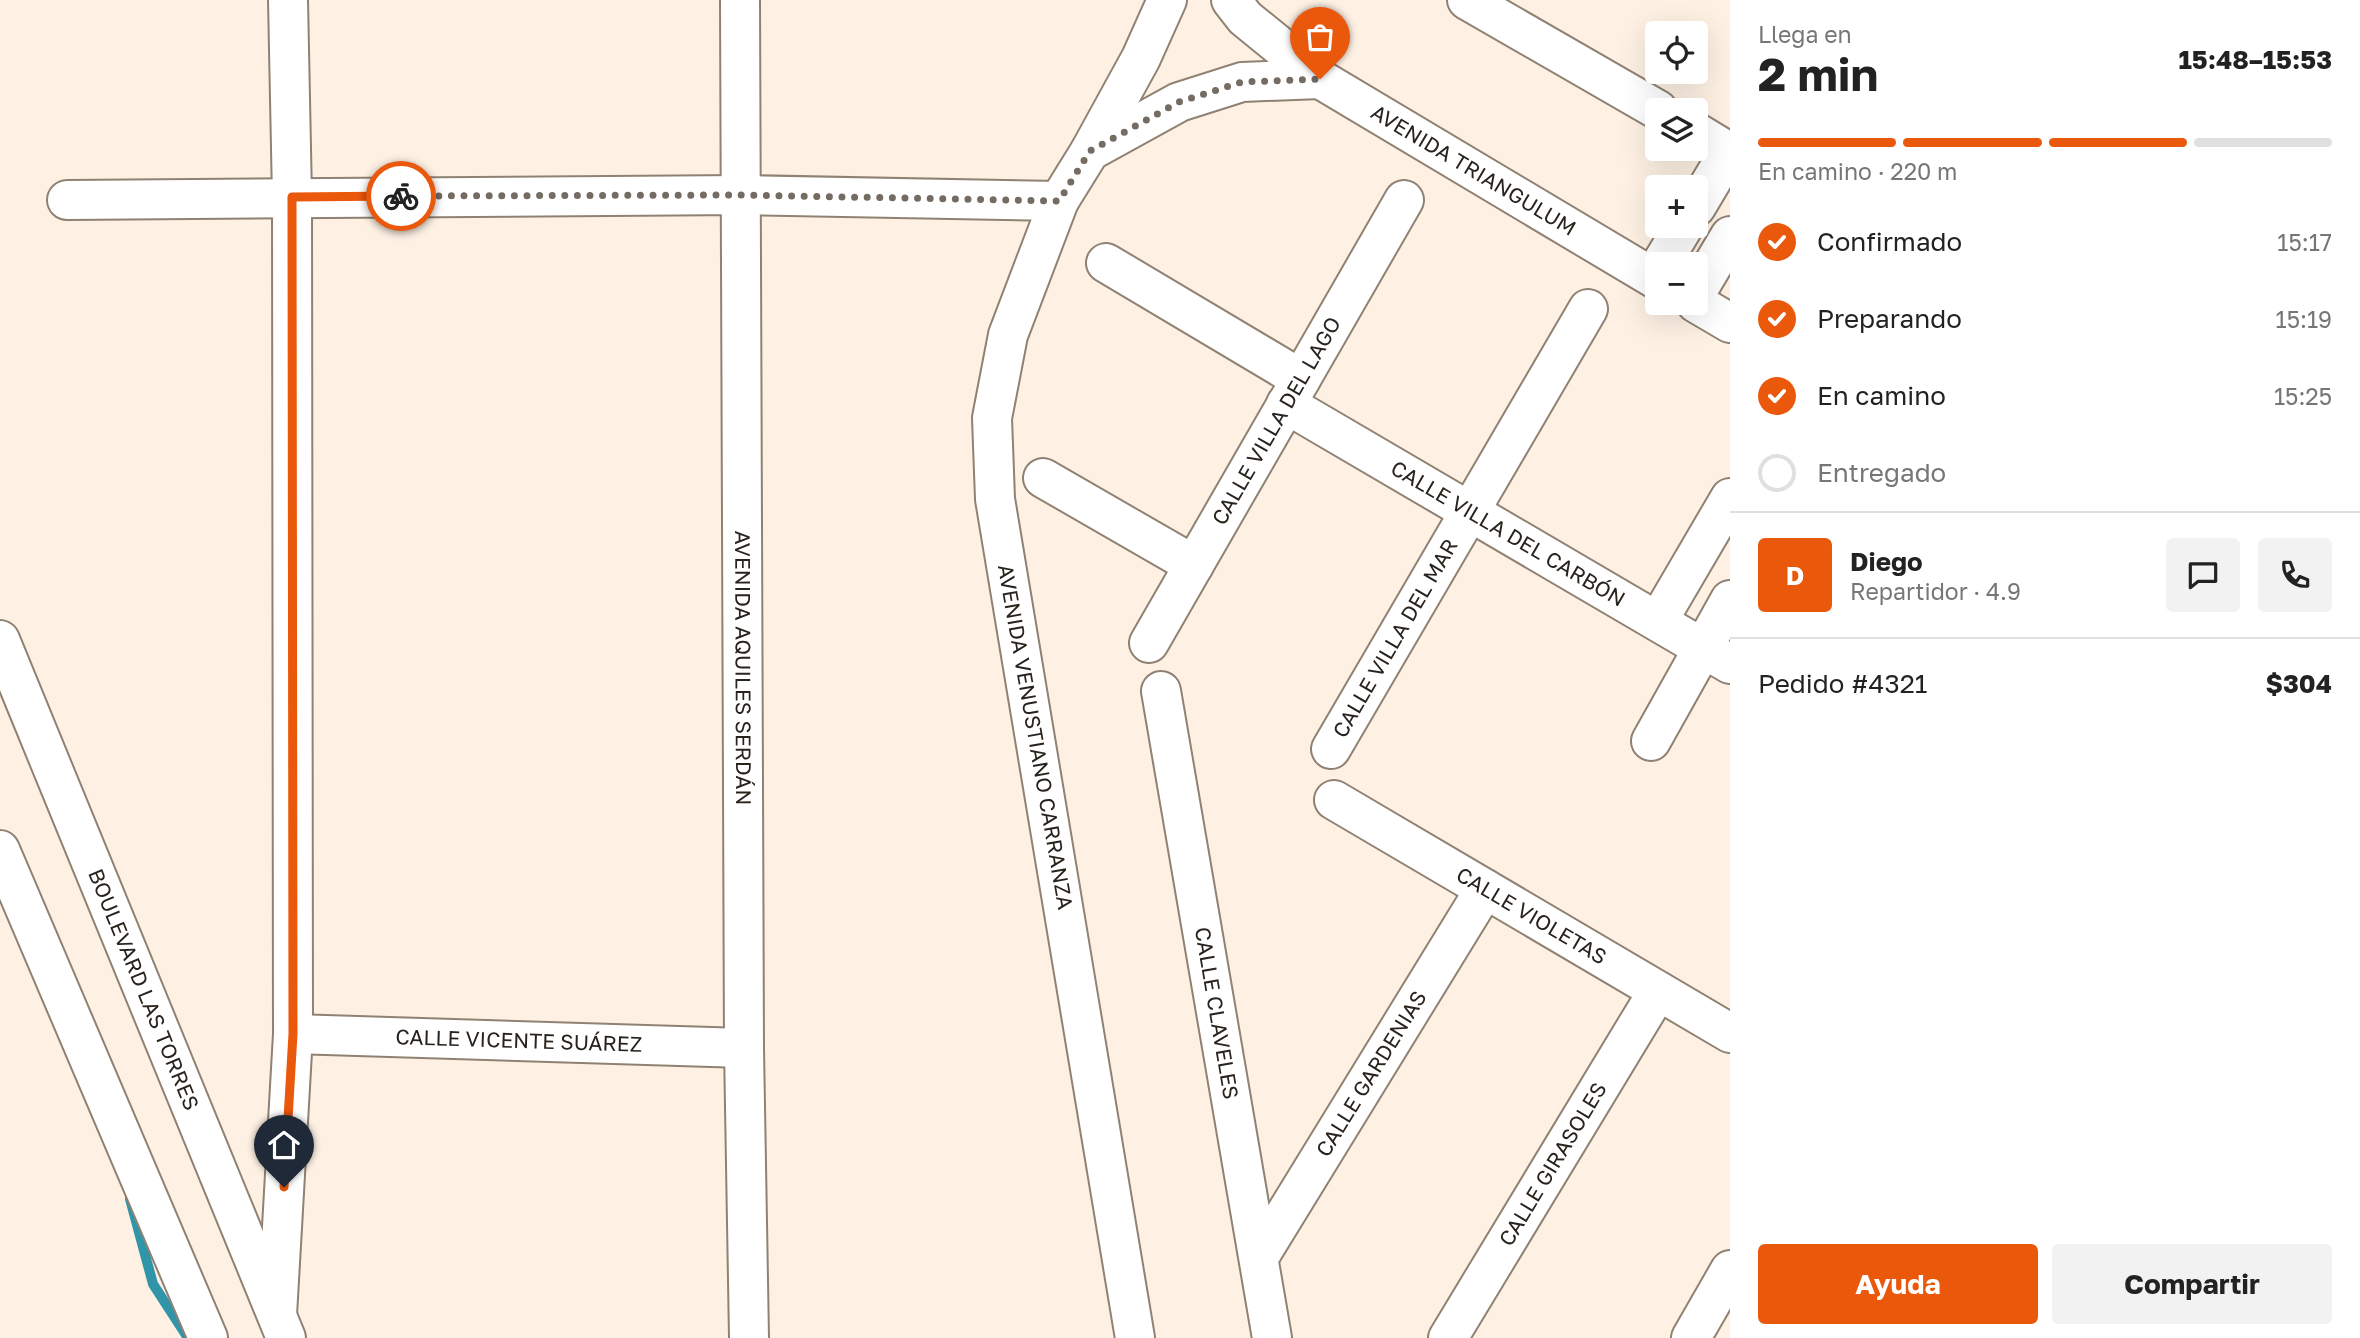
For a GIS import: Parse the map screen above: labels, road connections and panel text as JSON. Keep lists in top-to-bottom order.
{
  "streets": {
    "street": [
      "AVENIDA TRIANGULUM",
      "CALLE VILLA DEL LAGO",
      "CALLE VILLA DEL CARBÓN",
      "CALLE VILLA DEL MAR",
      "AVENIDA AQUILES SERDÁN",
      "AVENIDA VENUSTIANO CARRANZA",
      "CALLE VIOLETAS",
      "BOULEVARD LAS TORRES",
      "CALLE CLAVELES",
      "CALLE VICENTE SUÁREZ",
      "CALLE GARDENIAS",
      "CALLE GIRASOLES"
    ]
  },
  "crossings": [
    ["AVENIDA TRIANGULUM", "AVENIDA VENUSTIANO CARRANZA"],
    ["CALLE VILLA DEL LAGO", "CALLE VILLA DEL CARBÓN"],
    ["CALLE VILLA DEL CARBÓN", "CALLE VILLA DEL MAR"],
    ["AVENIDA AQUILES SERDÁN", "CALLE VICENTE SUÁREZ"],
    ["CALLE VIOLETAS", "CALLE GARDENIAS"],
    ["CALLE VIOLETAS", "CALLE GIRASOLES"],
    ["CALLE CLAVELES", "CALLE GARDENIAS"]
  ],
  "page": {
    "heading": ["2 min", "Llega en", "15:48–15:53"],
    "panel": [
      "Diego",
      "Repartidor · 4.9",
      "Pedido #4321",
      "$304"
    ],
    "map_buttons": ["+", "−"],
    "bar": "En camino · 220 m",
    "list": [
      ["Confirmado", "15:17"],
      ["Preparando", "15:19"],
      ["En camino", "15:25"],
      "Entregado"
    ],
    "round": "D",
    "buttons": ["Ayuda", "Compartir"]
  }
}
